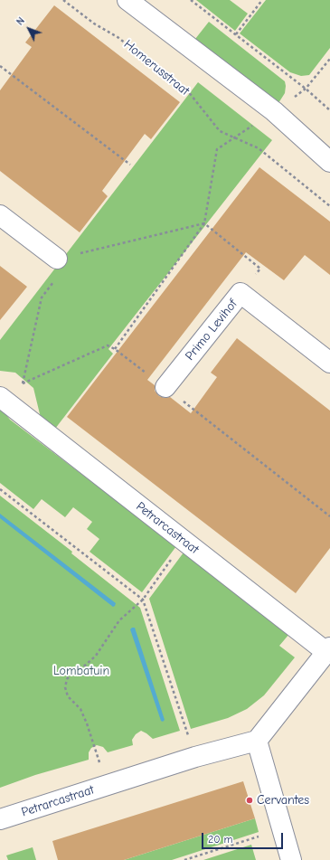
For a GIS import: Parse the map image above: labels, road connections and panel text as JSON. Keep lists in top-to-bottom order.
{
  "streets": {
    "street": ["Primo Levihof", "Petrarcastraat"],
    "path": ["Homerusstraat"]
  },
  "parks": ["Lombatuin"],
  "places": ["Cervantes"],
  "scale_bar": "20 m",
  "north": "top left"
}
